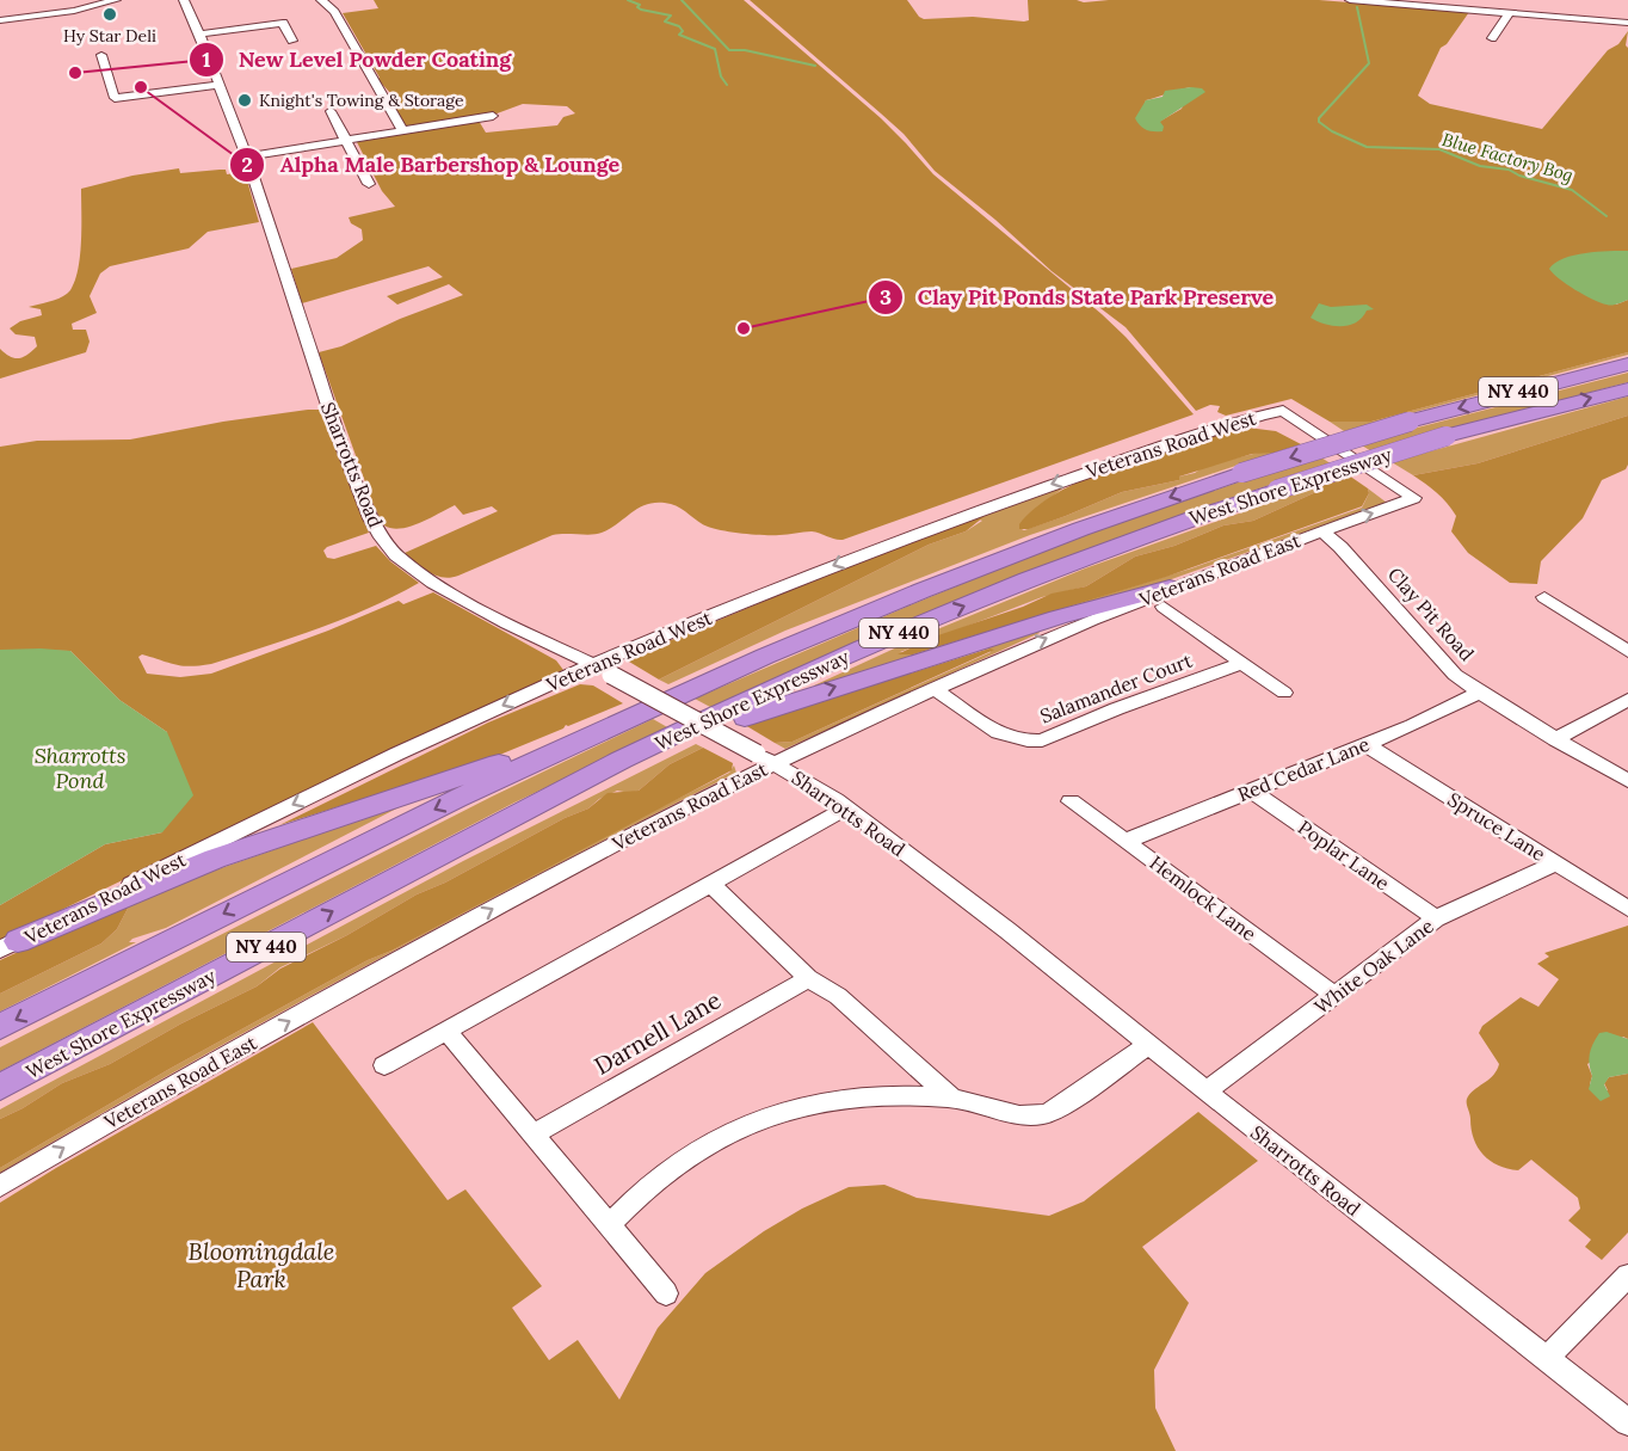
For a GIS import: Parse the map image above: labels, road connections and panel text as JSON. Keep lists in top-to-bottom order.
{
  "streets": {
    "highway": ["NY 440", "West Shore Expressway"],
    "street": [
      "Veterans Road West",
      "Sharrotts Road",
      "Veterans Road East",
      "Clay Pit Road",
      "Salamander Court",
      "Red Cedar Lane",
      "Spruce Lane",
      "Poplar Lane",
      "Hemlock Lane",
      "White Oak Lane",
      "Darnell Lane"
    ]
  },
  "crossings": [
    ["Veterans Road West", "Sharrotts Road"],
    ["Veterans Road West", "Veterans Road East"],
    ["Sharrotts Road", "Veterans Road East"],
    ["Sharrotts Road", "White Oak Lane"],
    ["Veterans Road East", "Clay Pit Road"],
    ["Veterans Road East", "Salamander Court"],
    ["Clay Pit Road", "Red Cedar Lane"],
    ["Red Cedar Lane", "Spruce Lane"],
    ["Red Cedar Lane", "Poplar Lane"],
    ["Red Cedar Lane", "Hemlock Lane"],
    ["Spruce Lane", "White Oak Lane"],
    ["Poplar Lane", "White Oak Lane"],
    ["Hemlock Lane", "White Oak Lane"]
  ],
  "one_way": ["Veterans Road West"],
  "water": ["Blue Factory Bog", "Sharrotts Pond"],
  "parks": ["Bloomingdale Park"],
  "places": [
    "Hy Star Deli",
    "New Level Powder Coating",
    "Alpha Male Barbershop & Lounge",
    "Knight's Towing & Storage",
    "Clay Pit Ponds State Park Preserve"
  ]
}
